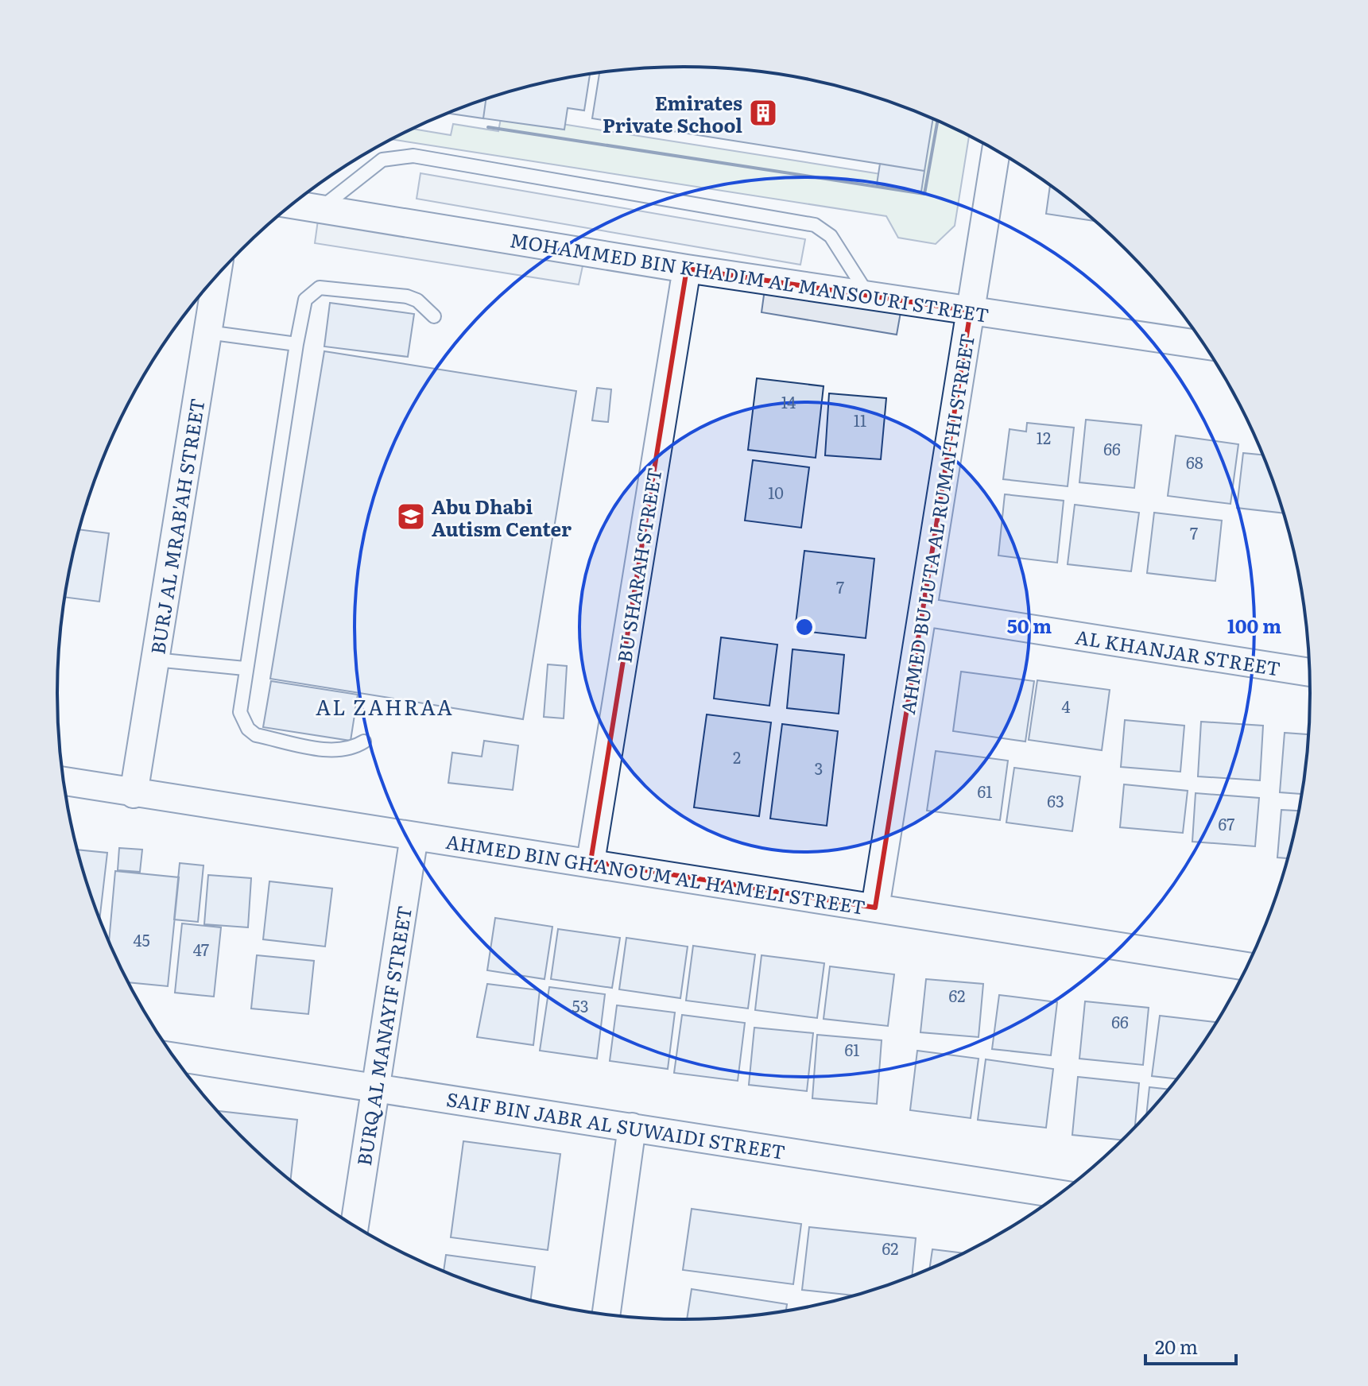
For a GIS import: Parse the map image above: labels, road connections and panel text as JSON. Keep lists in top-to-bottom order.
{
  "streets": {
    "street": [
      "MOHAMMED BIN KHADIM AL MANSOURI STREET",
      "AHMED BU LUTA AL RUMAITHI STREET",
      "BURJ AL MRAB'AH STREET",
      "BU SHARAH STREET",
      "AL KHANJAR STREET",
      "AHMED BIN GHANOUM AL HAMELI STREET",
      "BURQ AL MANAYIF STREET",
      "SAIF BIN JABR AL SUWAIDI STREET"
    ]
  },
  "crossings": [
    ["MOHAMMED BIN KHADIM AL MANSOURI STREET", "AHMED BU LUTA AL RUMAITHI STREET"],
    ["MOHAMMED BIN KHADIM AL MANSOURI STREET", "BU SHARAH STREET"],
    ["AHMED BU LUTA AL RUMAITHI STREET", "AL KHANJAR STREET"],
    ["AHMED BU LUTA AL RUMAITHI STREET", "AHMED BIN GHANOUM AL HAMELI STREET"],
    ["BURJ AL MRAB'AH STREET", "AHMED BIN GHANOUM AL HAMELI STREET"],
    ["BU SHARAH STREET", "AHMED BIN GHANOUM AL HAMELI STREET"],
    ["AHMED BIN GHANOUM AL HAMELI STREET", "BURQ AL MANAYIF STREET"],
    ["BURQ AL MANAYIF STREET", "SAIF BIN JABR AL SUWAIDI STREET"]
  ],
  "districts": ["AL ZAHRAA"],
  "places": {
    "building": ["Emirates Private School"],
    "school or university": ["Abu Dhabi Autism Center"]
  },
  "house_numbers": [
    "14",
    "11",
    "12",
    "66",
    "68",
    "10",
    "7",
    "7",
    "4",
    "2",
    "3",
    "61",
    "63",
    "67",
    "45",
    "47",
    "62",
    "53",
    "66",
    "61",
    "62"
  ],
  "scale_bar": "20 m",
  "rings": ["50 m", "100 m"]
}
